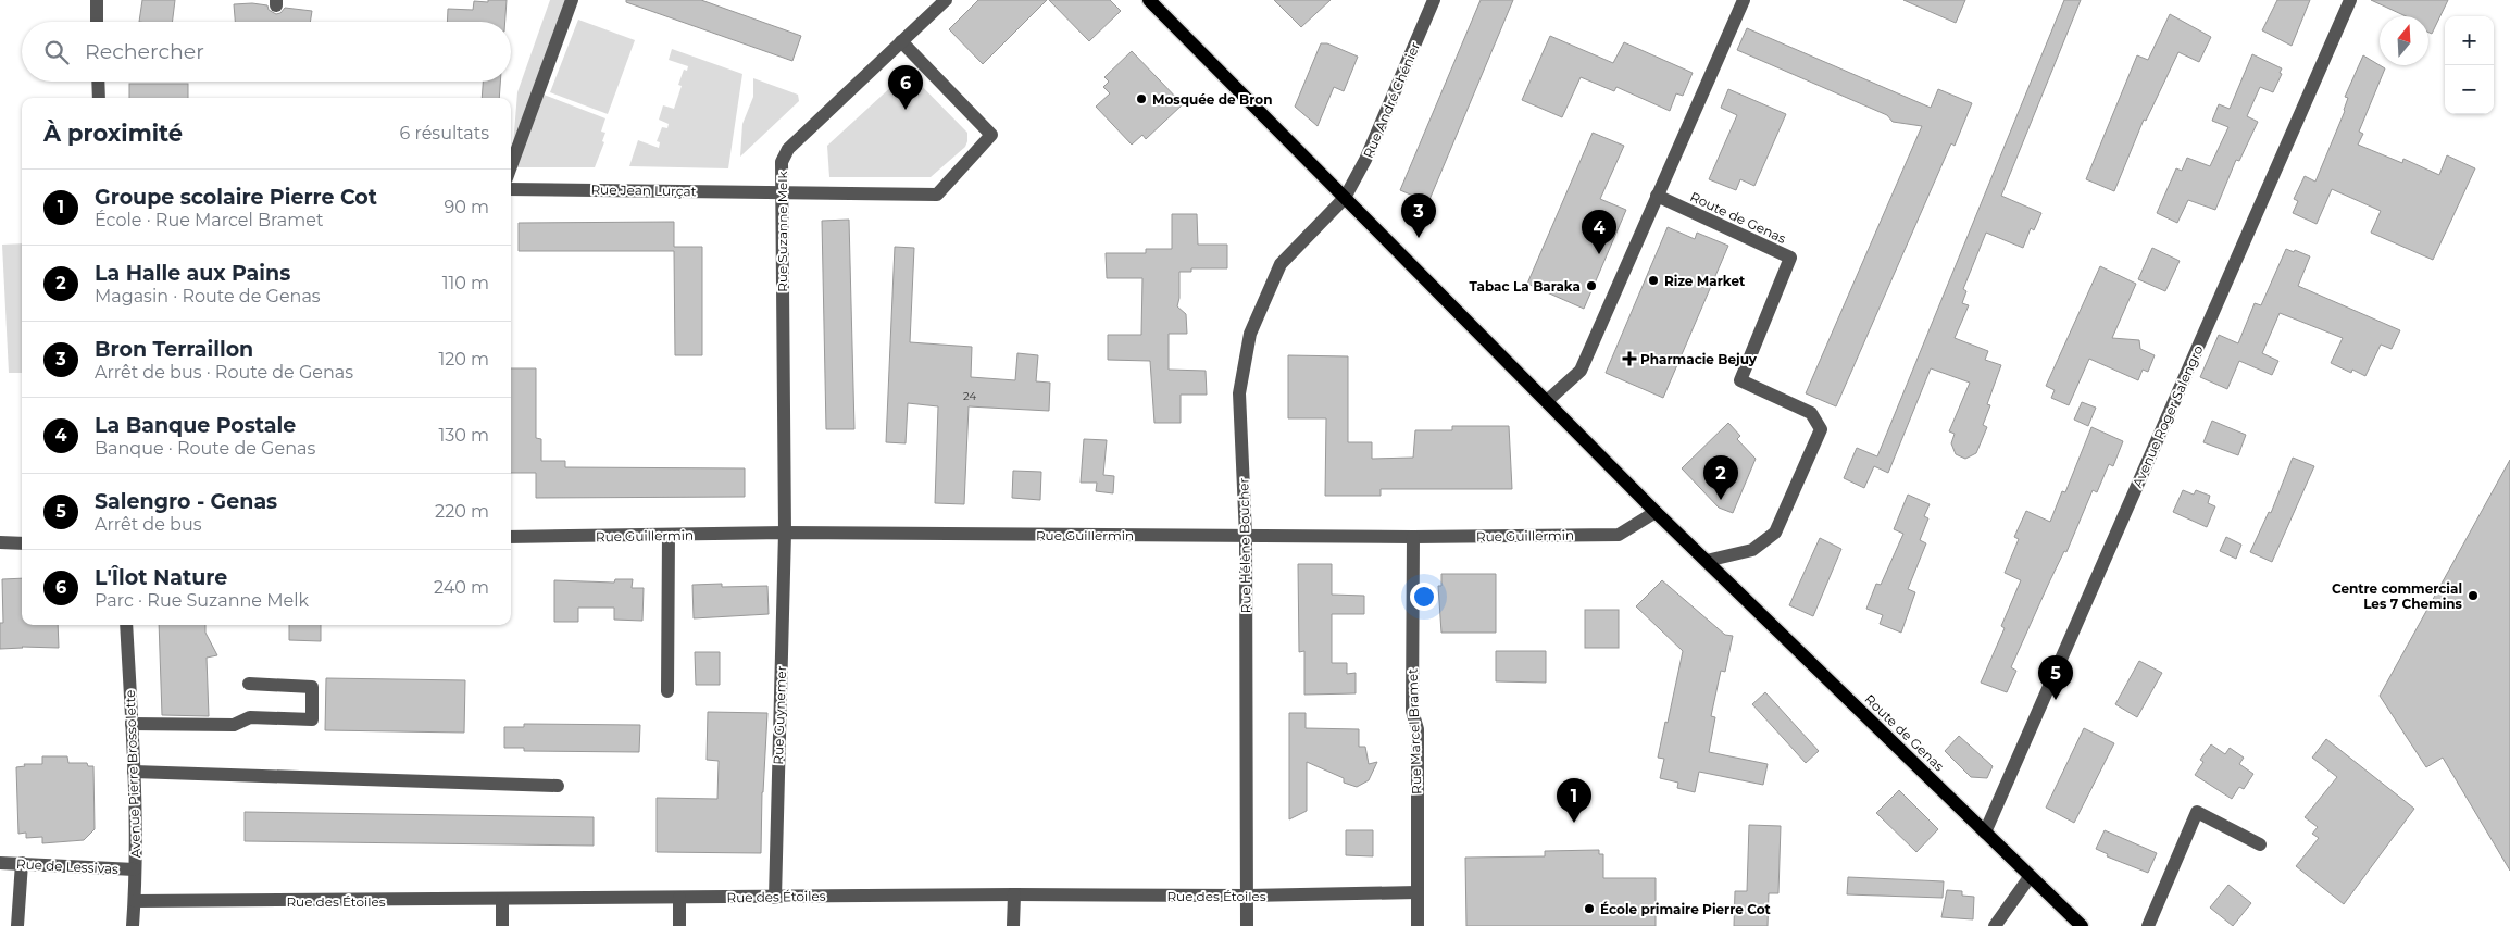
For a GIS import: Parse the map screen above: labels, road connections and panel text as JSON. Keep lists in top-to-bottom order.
{
  "streets": {
    "main road": ["Route de Genas"],
    "street": [
      "Rue André Chénier",
      "Rue Jean Lurçat",
      "Rue Suzanne Melk",
      "Avenue Roger Salengro",
      "Rue Guillermin",
      "Rue Hélène Boucher",
      "Rue Guynemer",
      "Rue Marcel Bramet",
      "Avenue Pierre Brossolette",
      "Rue de Lessivas",
      "Rue des Étoiles"
    ]
  },
  "crossings": [
    ["Rue André Chénier", "Route de Genas"],
    ["Rue André Chénier", "Rue Hélène Boucher"],
    ["Rue Jean Lurçat", "Rue Suzanne Melk"],
    ["Route de Genas", "Avenue Roger Salengro"],
    ["Route de Genas", "Rue Guillermin"],
    ["Route de Genas", "Rue Hélène Boucher"],
    ["Rue Suzanne Melk", "Rue Guillermin"],
    ["Rue Suzanne Melk", "Rue Guynemer"],
    ["Rue Guillermin", "Rue Hélène Boucher"],
    ["Rue Guillermin", "Rue Guynemer"],
    ["Rue Guillermin", "Rue Marcel Bramet"],
    ["Rue Hélène Boucher", "Rue des Étoiles"],
    ["Rue Guynemer", "Rue des Étoiles"],
    ["Rue Marcel Bramet", "Rue des Étoiles"],
    ["Avenue Pierre Brossolette", "Rue de Lessivas"],
    ["Avenue Pierre Brossolette", "Rue des Étoiles"]
  ],
  "places": {
    "other": [
      "Mosquée de Bron",
      "Rize Market",
      "Tabac La Baraka",
      "Centre commercial Les 7 Chemins",
      "École primaire Pierre Cot"
    ],
    "health": ["Pharmacie Bejuy"]
  },
  "house_numbers": ["24"],
  "north": "top",
  "page": {
    "map_buttons": ["+", "−"],
    "search": "Rechercher",
    "pins": [
      "6",
      "3",
      "4",
      "2",
      "5",
      "1"
    ],
    "heading": ["À proximité", "6 résultats"],
    "list": [
      {
        "mark": "1",
        "name": "Groupe scolaire Pierre Cot",
        "note": "École · Rue Marcel Bramet",
        "value": "90 m"
      },
      {
        "mark": "2",
        "name": "La Halle aux Pains",
        "note": "Magasin · Route de Genas",
        "value": "110 m"
      },
      {
        "mark": "3",
        "name": "Bron Terraillon",
        "note": "Arrêt de bus · Route de Genas",
        "value": "120 m"
      },
      {
        "mark": "4",
        "name": "La Banque Postale",
        "note": "Banque · Route de Genas",
        "value": "130 m"
      },
      {
        "mark": "5",
        "name": "Salengro - Genas",
        "note": "Arrêt de bus",
        "value": "220 m"
      },
      {
        "mark": "6",
        "name": "L'Îlot Nature",
        "note": "Parc · Rue Suzanne Melk",
        "value": "240 m"
      }
    ]
  }
}
